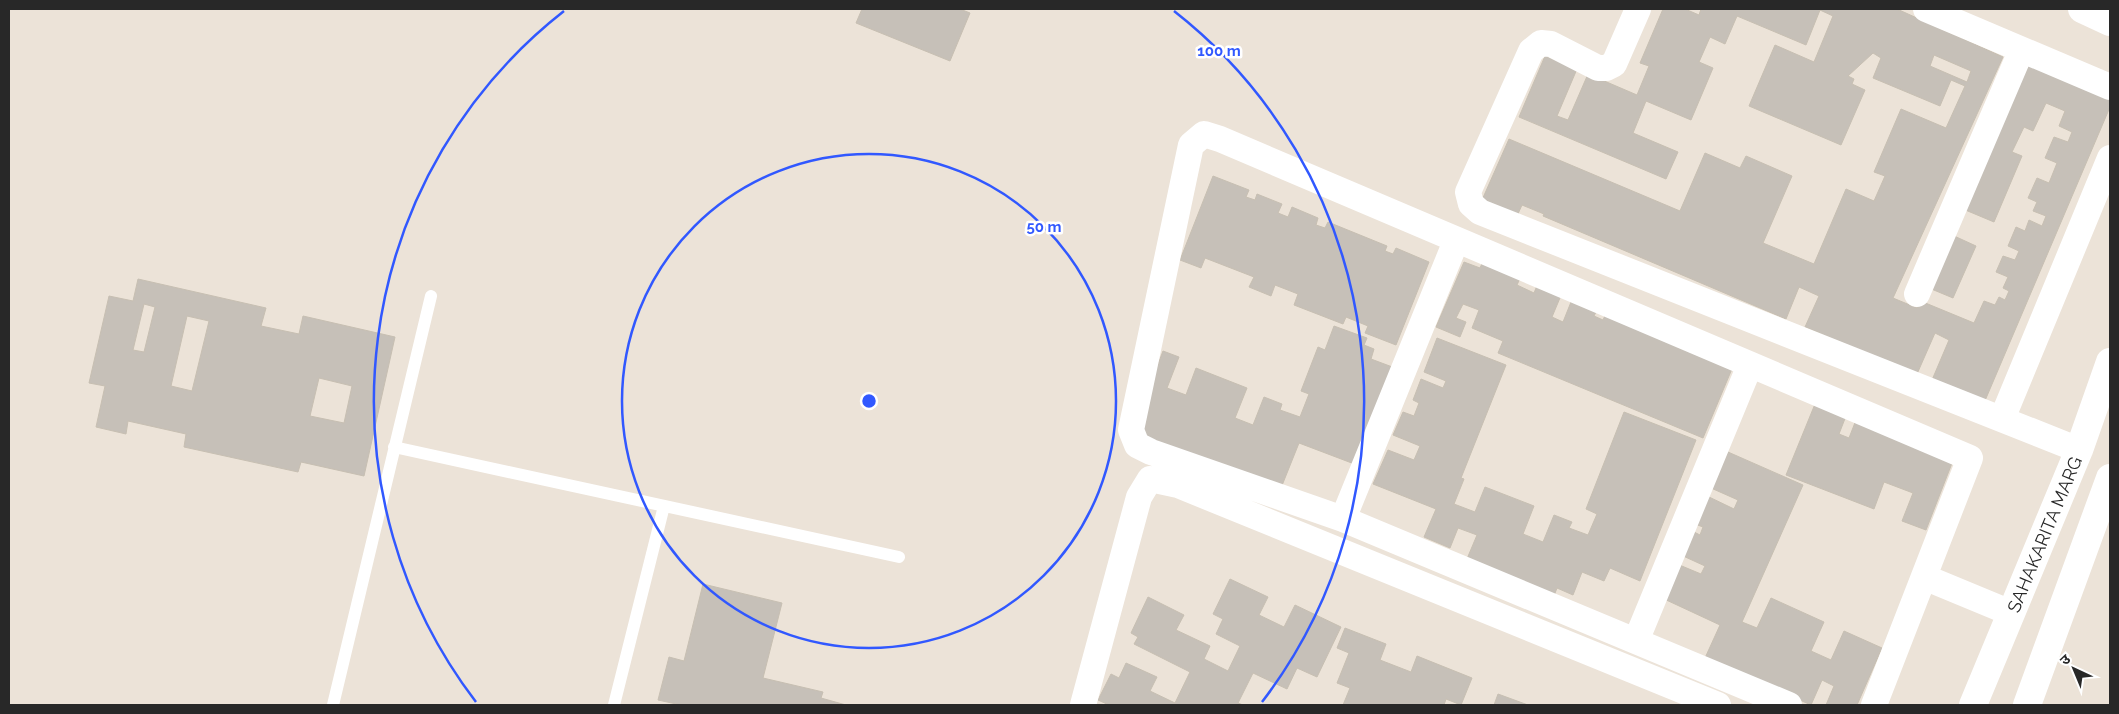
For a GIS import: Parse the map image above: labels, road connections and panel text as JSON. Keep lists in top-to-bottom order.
{
  "streets": {
    "street": ["SAHAKARITA MARG"]
  },
  "north": "top left",
  "rings": ["100 m", "50 m"]
}
